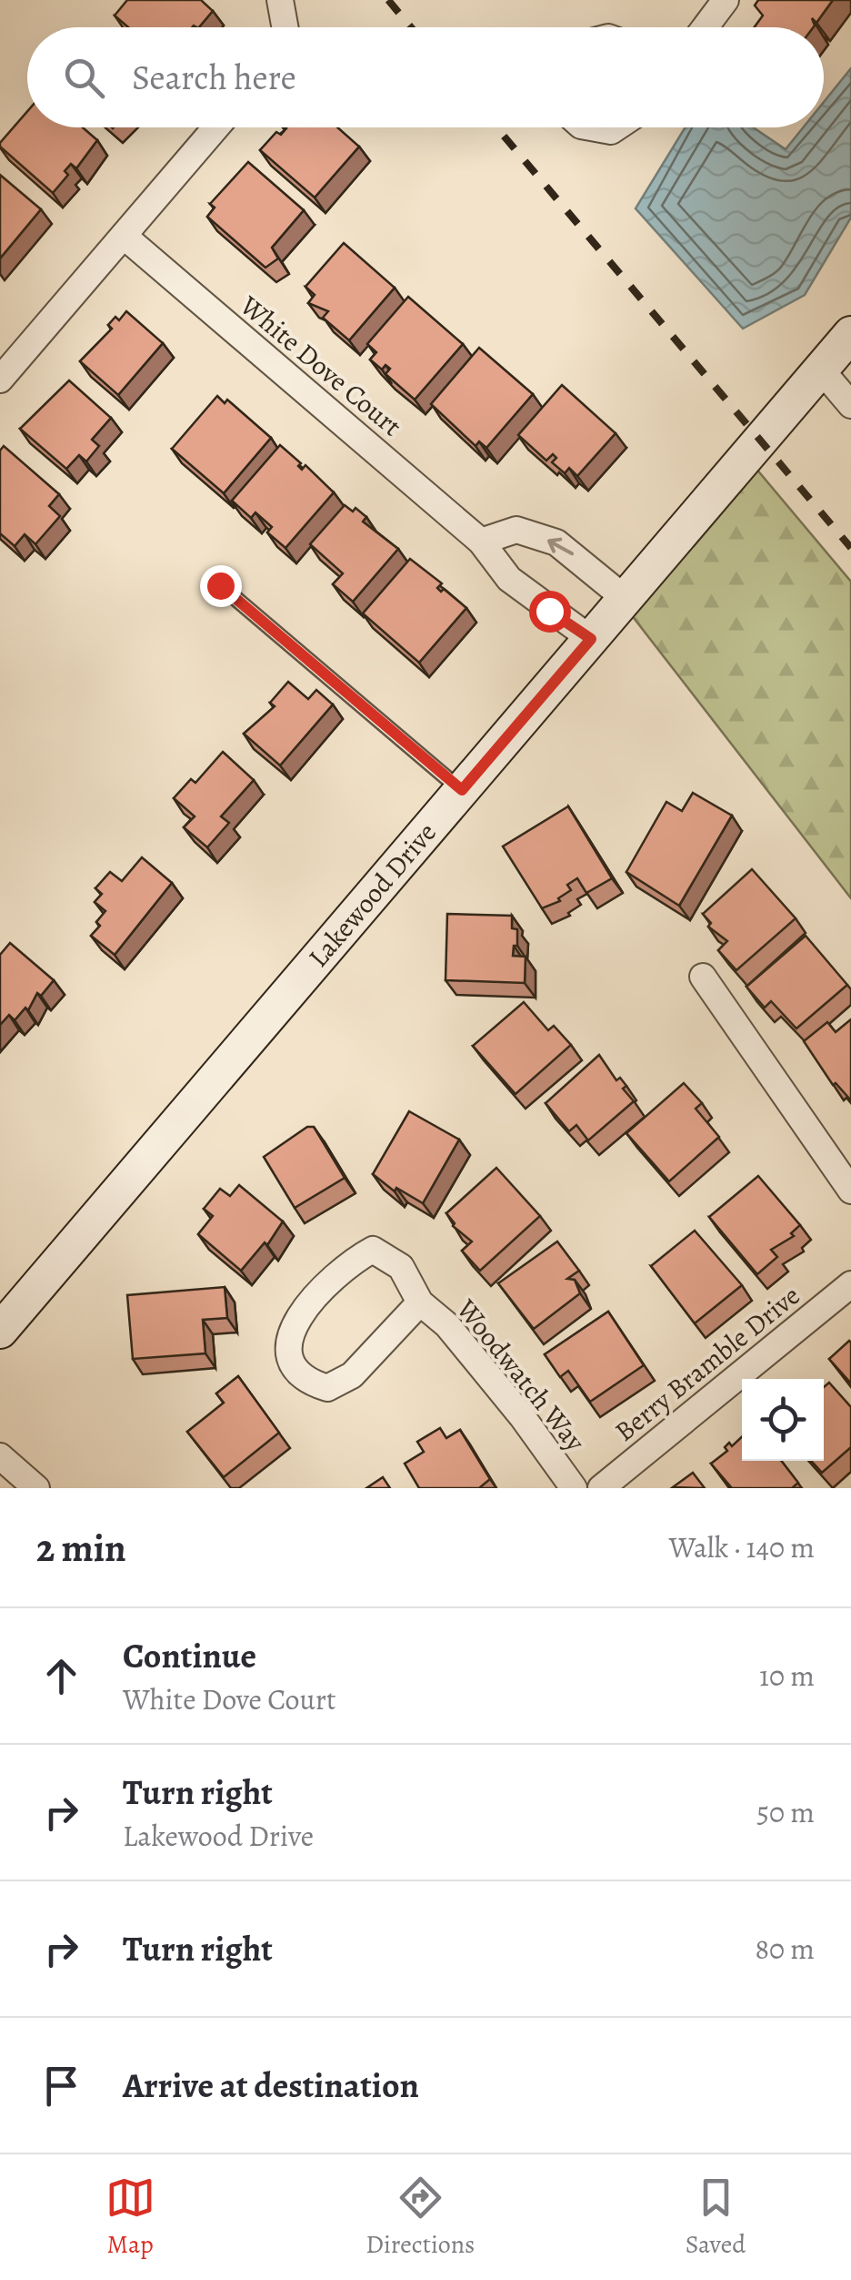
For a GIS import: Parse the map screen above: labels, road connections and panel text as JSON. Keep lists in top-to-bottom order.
{
  "streets": {
    "street": [
      "White Dove Court",
      "Lakewood Drive",
      "Berry Bramble Drive",
      "Woodwatch Way"
    ]
  },
  "crossings": [
    ["White Dove Court", "Lakewood Drive"]
  ],
  "page": {
    "search": "Search here",
    "heading": ["2 min", "Walk · 140 m"],
    "list": [
      ["Continue", "White Dove Court", "10 m"],
      ["Turn right", "Lakewood Drive", "50 m"],
      ["Turn right", "80 m"],
      "Arrive at destination"
    ],
    "nav": ["Map", "Directions", "Saved"]
  }
}
